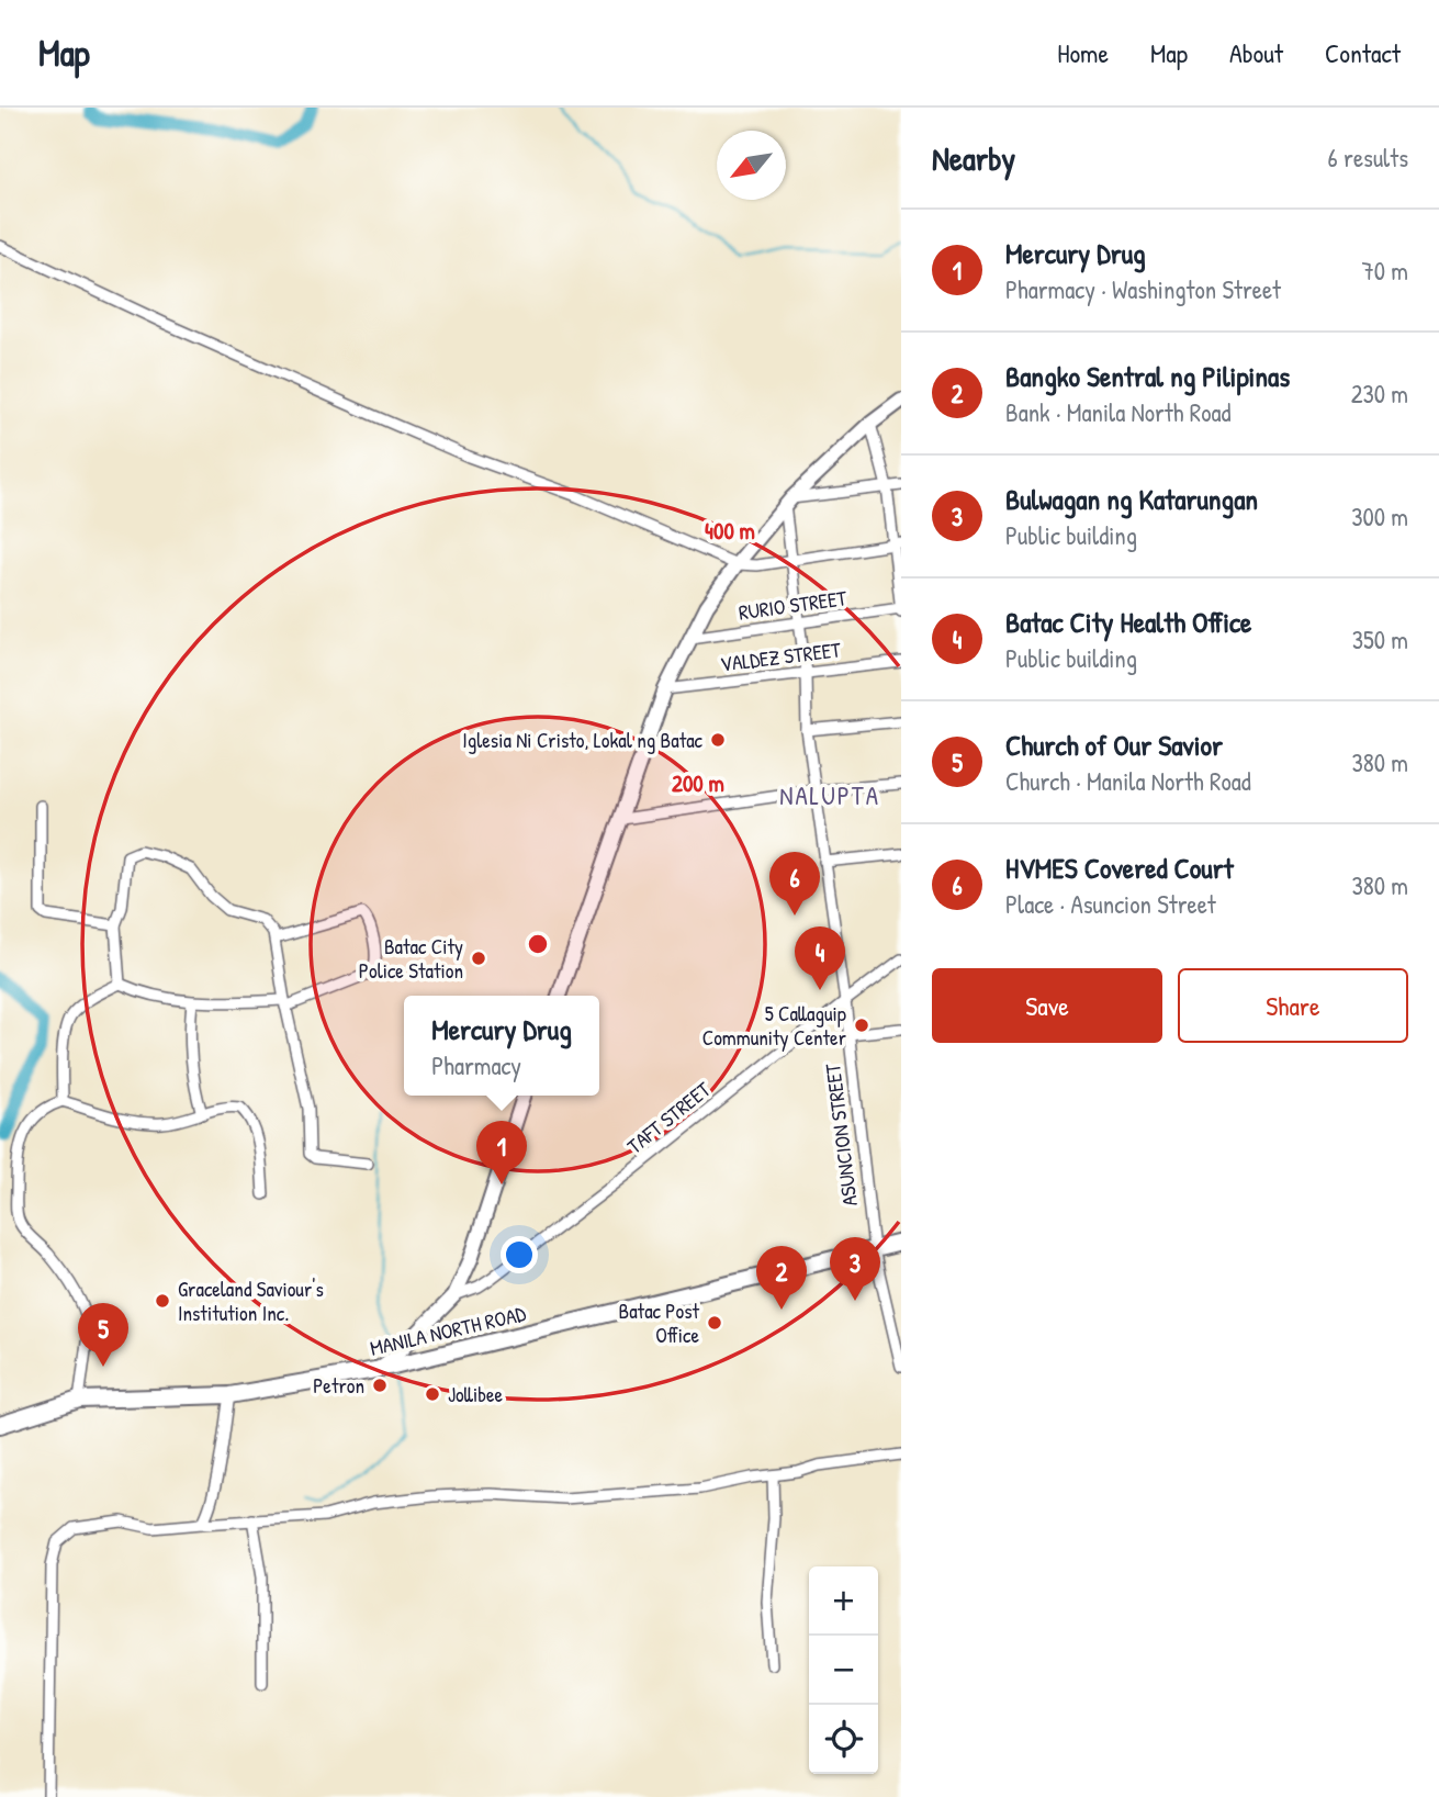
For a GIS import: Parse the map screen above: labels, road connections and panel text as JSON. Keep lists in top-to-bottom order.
{
  "streets": {
    "highway": ["MANILA NORTH ROAD"],
    "street": [
      "RURIO STREET",
      "VALDEZ STREET",
      "TAFT STREET",
      "ASUNCION STREET"
    ]
  },
  "crossings": [
    ["RURIO STREET", "ASUNCION STREET"],
    ["VALDEZ STREET", "ASUNCION STREET"],
    ["TAFT STREET", "ASUNCION STREET"],
    ["ASUNCION STREET", "MANILA NORTH ROAD"]
  ],
  "districts": ["NALUPTA"],
  "places": [
    "Iglesia Ni Cristo, Lokal ng Batac",
    "Batac City Police Station",
    "5 Callaguip Community Center",
    "Graceland Saviour's Institution Inc.",
    "Batac Post Office",
    "Petron",
    "Jollibee"
  ],
  "north": "bottom left",
  "page": {
    "header": "Map",
    "nav": [
      "Home",
      "Map",
      "About",
      "Contact"
    ],
    "heading": ["Nearby", "6 results"],
    "list": [
      {
        "mark": "1",
        "name": "Mercury Drug",
        "note": "Pharmacy · Washington Street",
        "value": "70 m"
      },
      {
        "mark": "2",
        "name": "Bangko Sentral ng Pilipinas",
        "note": "Bank · Manila North Road",
        "value": "230 m"
      },
      {
        "mark": "3",
        "name": "Bulwagan ng Katarungan",
        "note": "Public building",
        "value": "300 m"
      },
      {
        "mark": "4",
        "name": "Batac City Health Office",
        "note": "Public building",
        "value": "350 m"
      },
      {
        "mark": "5",
        "name": "Church of Our Savior",
        "note": "Church · Manila North Road",
        "value": "380 m"
      },
      {
        "mark": "6",
        "name": "HVMES Covered Court",
        "note": "Place · Asuncion Street",
        "value": "380 m"
      }
    ],
    "pins": [
      "6",
      "4",
      "1",
      "3",
      "2",
      "5"
    ],
    "buttons": ["Save", "Share"],
    "popup": ["Mercury Drug", "Pharmacy"],
    "map_buttons": ["+", "−"]
  },
  "rings": ["400 m", "200 m"]
}
